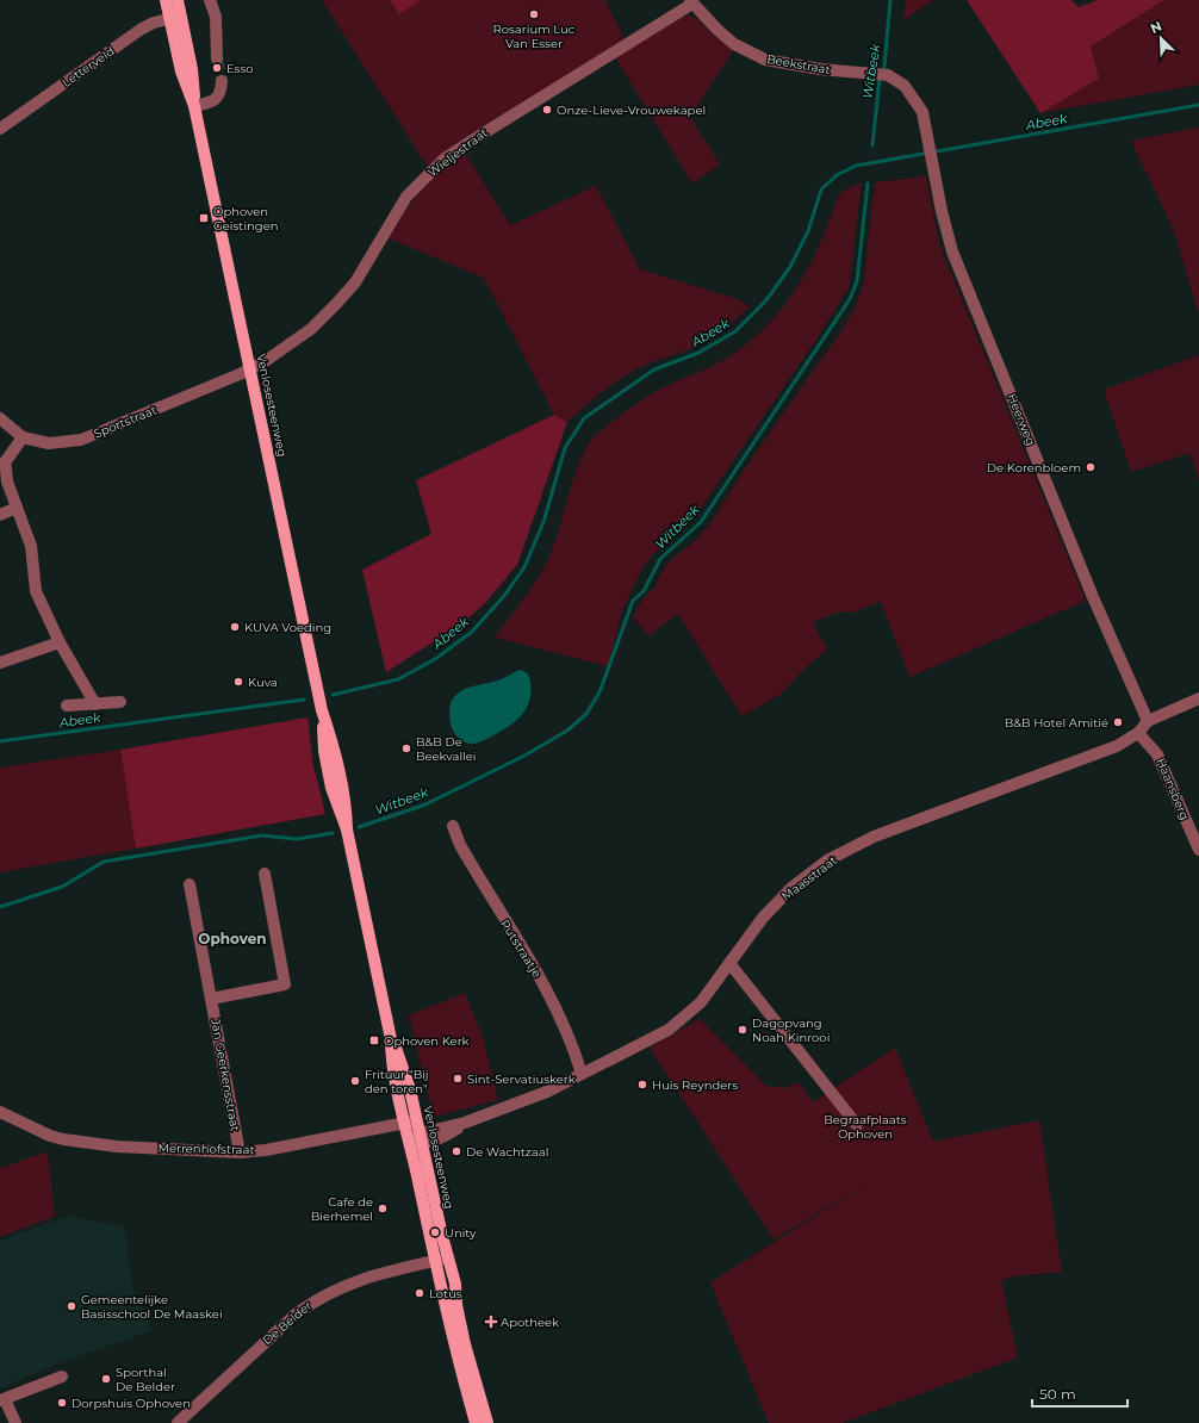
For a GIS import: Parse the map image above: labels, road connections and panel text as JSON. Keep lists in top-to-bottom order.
{
  "streets": {
    "main road": ["Venlosesteenweg"],
    "street": [
      "Beekstraat",
      "Letterveld",
      "Wieljestraat",
      "Heerweg",
      "Sportstraat",
      "Haansberg",
      "Maasstraat",
      "Putstraatje",
      "Jan Geerkensstraat",
      "Merrenhofstraat",
      "De Belder"
    ]
  },
  "crossings": [
    ["Beekstraat", "Wieljestraat"],
    ["Beekstraat", "Heerweg"],
    ["Letterveld", "Venlosesteenweg"],
    ["Wieljestraat", "Venlosesteenweg"],
    ["Wieljestraat", "Sportstraat"],
    ["Venlosesteenweg", "Sportstraat"],
    ["Venlosesteenweg", "Maasstraat"],
    ["Venlosesteenweg", "Merrenhofstraat"],
    ["Venlosesteenweg", "De Belder"],
    ["Heerweg", "Maasstraat"],
    ["Haansberg", "Maasstraat"],
    ["Maasstraat", "Putstraatje"],
    ["Jan Geerkensstraat", "Merrenhofstraat"]
  ],
  "districts": ["Ophoven"],
  "water": ["Witbeek", "Abeek"],
  "parks": ["Begraafplaats Ophoven"],
  "places": {
    "other": [
      "Rosarium Luc Van Esser",
      "Esso",
      "Onze-Lieve-Vrouwekapel",
      "De Korenbloem",
      "KUVA Voeding",
      "Kuva",
      "B&B Hotel Amitié",
      "B&B De Beekvallei",
      "Dagopvang Noah Kinrooi",
      "Sint-Servatiuskerk",
      "Frituur \"Bij den toren\"",
      "Huis Reynders",
      "De Wachtzaal",
      "Cafe de Bierhemel",
      "Unity",
      "Lotus",
      "Gemeentelijke Basisschool De Maaskei",
      "Sporthal De Belder",
      "Dorpshuis Ophoven"
    ],
    "transit": ["Ophoven Geistingen", "Ophoven Kerk"],
    "health": ["Apotheek"]
  },
  "scale_bar": "50 m",
  "north": "top left"
}
